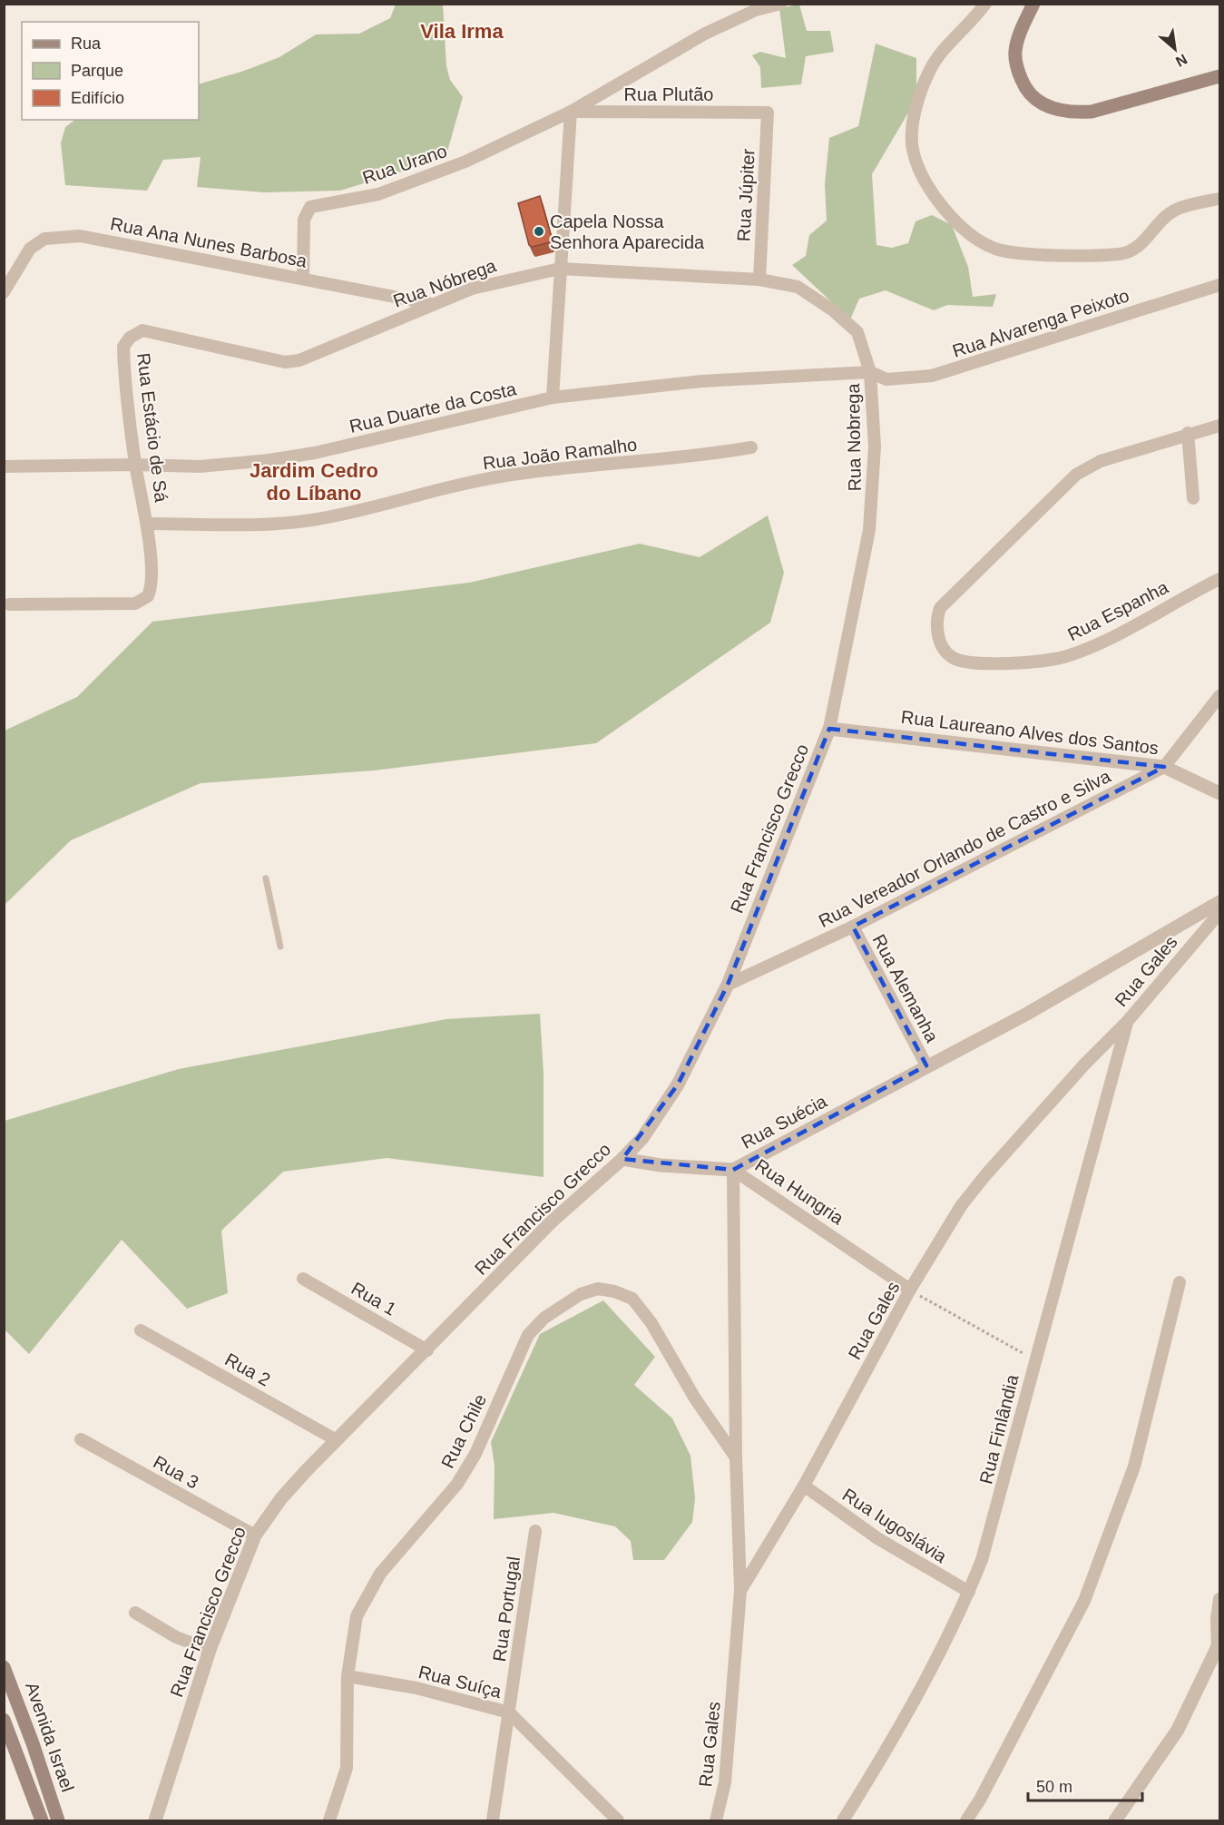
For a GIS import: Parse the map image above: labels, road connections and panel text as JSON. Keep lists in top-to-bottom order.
{
  "streets": {
    "main road": ["Avenida Israel"],
    "street": [
      "Rua Plutão",
      "Rua Urano",
      "Rua Júpiter",
      "Rua Ana Nunes Barbosa",
      "Rua Nóbrega",
      "Rua Alvarenga Peixoto",
      "Rua Duarte da Costa",
      "Rua Estácio de Sá",
      "Rua Nobrega",
      "Rua João Ramalho",
      "Rua Espanha",
      "Rua Laureano Alves dos Santos",
      "Rua Francisco Grecco",
      "Rua Vereador Orlando de Castro e Silva",
      "Rua Gales",
      "Rua Alemanha",
      "Rua Suécia",
      "Rua Hungria",
      "Rua 1",
      "Rua 2",
      "Rua Finlândia",
      "Rua Chile",
      "Rua 3",
      "Rua Iugoslávia",
      "Rua Portugal",
      "Rua Suíça"
    ]
  },
  "crossings": [
    ["Rua Plutão", "Rua Urano"],
    ["Rua Plutão", "Rua Júpiter"],
    ["Rua Urano", "Rua Ana Nunes Barbosa"],
    ["Rua Júpiter", "Rua Nóbrega"],
    ["Rua Ana Nunes Barbosa", "Rua Nóbrega"],
    ["Rua Nóbrega", "Rua Alvarenga Peixoto"],
    ["Rua Nóbrega", "Rua Duarte da Costa"],
    ["Rua Nóbrega", "Rua Estácio de Sá"],
    ["Rua Nóbrega", "Rua Nobrega"],
    ["Rua Alvarenga Peixoto", "Rua Duarte da Costa"],
    ["Rua Alvarenga Peixoto", "Rua Nobrega"],
    ["Rua Duarte da Costa", "Rua Estácio de Sá"],
    ["Rua Duarte da Costa", "Rua Nobrega"],
    ["Rua Estácio de Sá", "Rua João Ramalho"],
    ["Rua Nobrega", "Rua Francisco Grecco"],
    ["Rua Laureano Alves dos Santos", "Rua Francisco Grecco"],
    ["Rua Laureano Alves dos Santos", "Rua Vereador Orlando de Castro e Silva"],
    ["Rua Francisco Grecco", "Rua Vereador Orlando de Castro e Silva"],
    ["Rua Francisco Grecco", "Rua Hungria"],
    ["Rua Francisco Grecco", "Rua 1"],
    ["Rua Francisco Grecco", "Rua 2"],
    ["Rua Francisco Grecco", "Rua 3"],
    ["Rua Vereador Orlando de Castro e Silva", "Rua Alemanha"],
    ["Rua Gales", "Rua Suécia"],
    ["Rua Gales", "Rua Hungria"],
    ["Rua Gales", "Rua Finlândia"],
    ["Rua Gales", "Rua Iugoslávia"],
    ["Rua Alemanha", "Rua Suécia"],
    ["Rua Suécia", "Rua Hungria"],
    ["Rua Suécia", "Rua Chile"],
    ["Rua Finlândia", "Rua Iugoslávia"],
    ["Rua Chile", "Rua Suíça"],
    ["Rua Portugal", "Rua Suíça"]
  ],
  "districts": ["Vila Irma", "Jardim Cedro do Líbano"],
  "places": ["Capela Nossa Senhora Aparecida"],
  "legend": ["Rua", "Parque", "Edifício"],
  "scale_bar": "50 m",
  "north": "bottom right"
}
